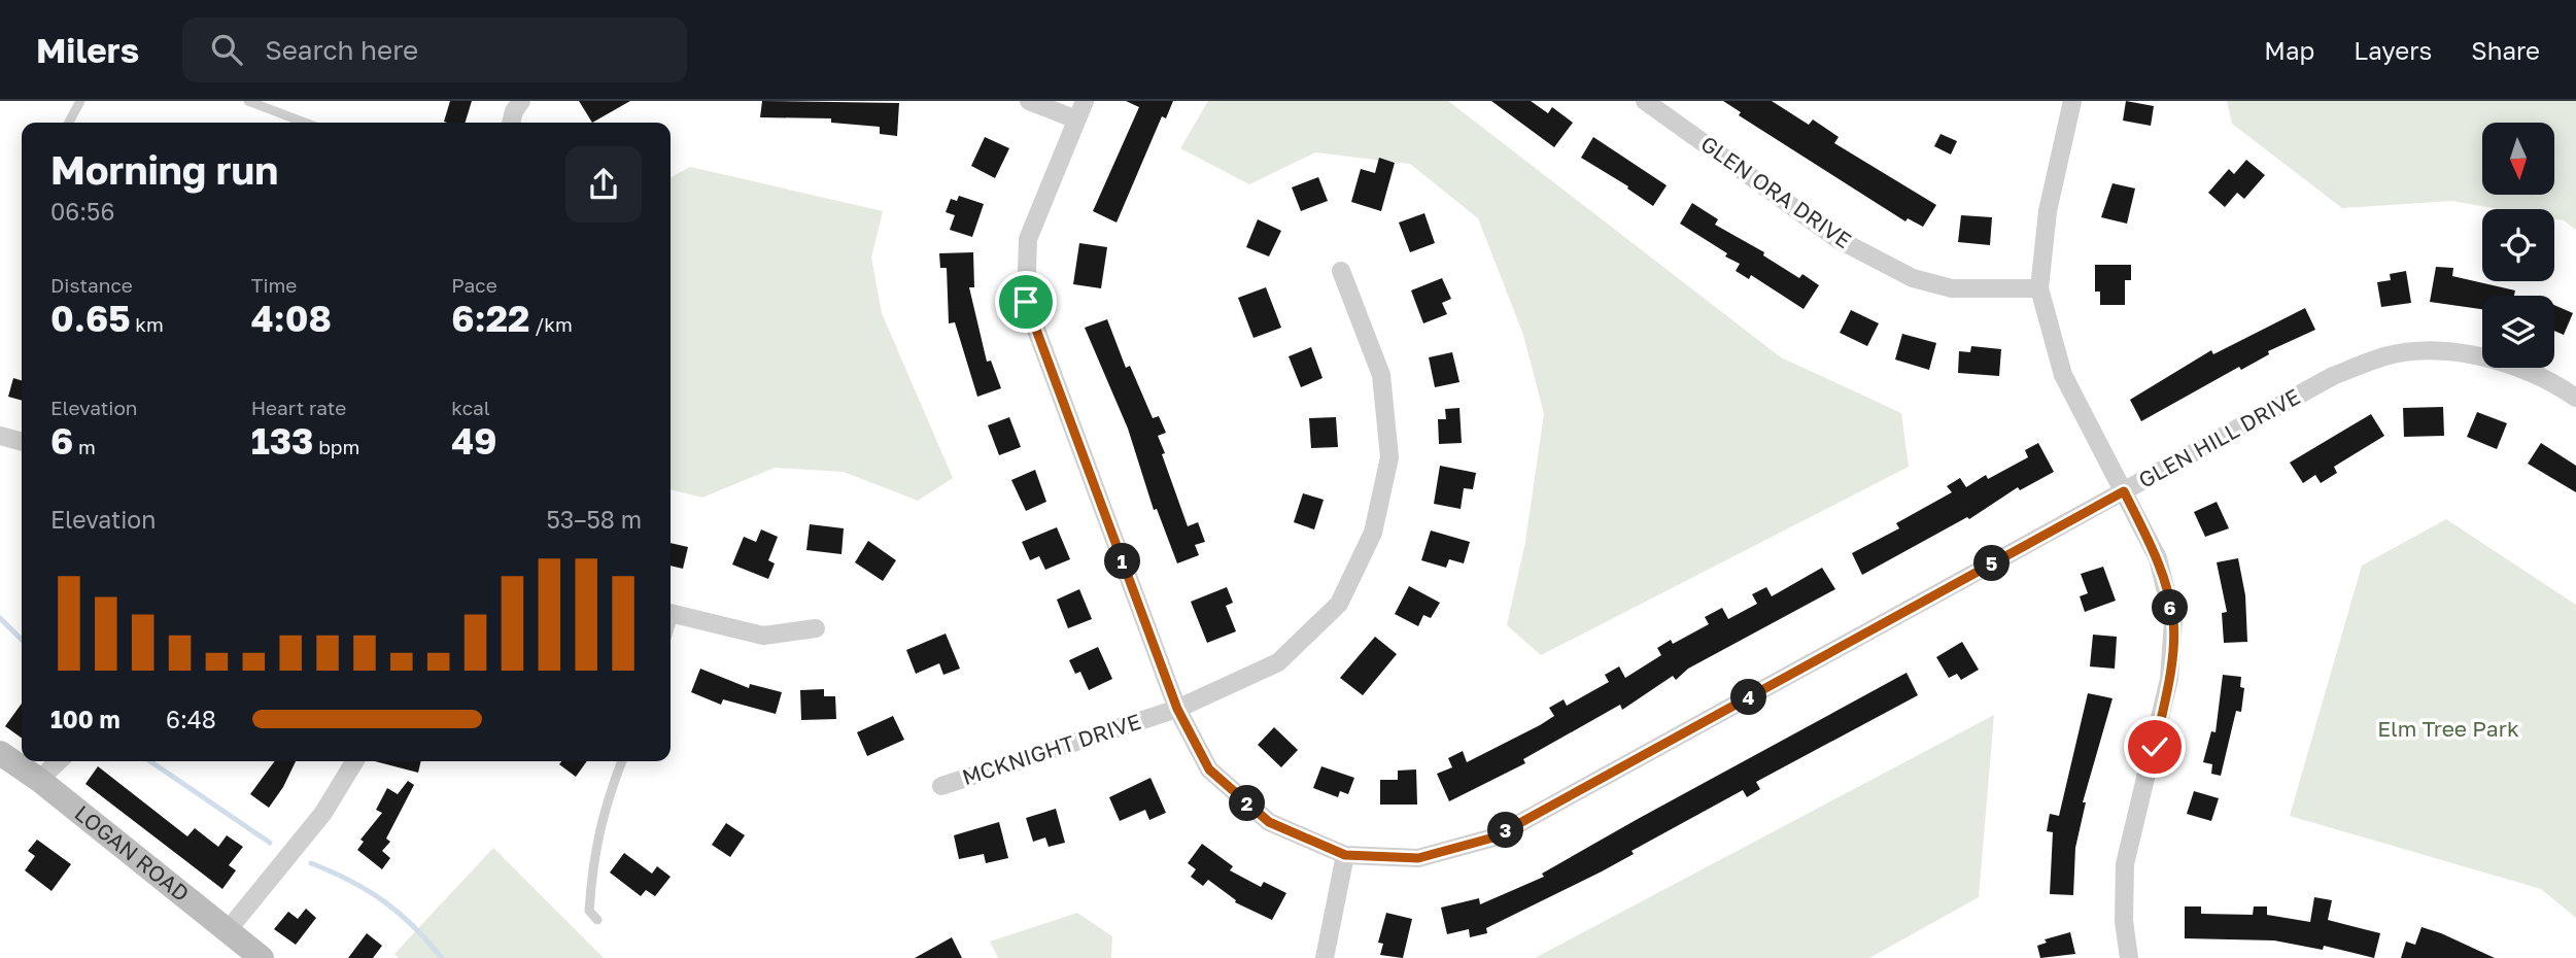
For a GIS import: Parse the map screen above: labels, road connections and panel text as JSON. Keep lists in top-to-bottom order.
{
  "streets": {
    "street": [
      "GLEN ORA DRIVE",
      "GLEN HILL DRIVE",
      "MCKNIGHT DRIVE",
      "LOGAN ROAD"
    ]
  },
  "crossings": [
    ["GLEN HILL DRIVE", "MCKNIGHT DRIVE"]
  ],
  "parks": ["Elm Tree Park"],
  "north": "bottom",
  "page": {
    "header": "Milers",
    "search": "Search here",
    "nav": ["Map", "Layers", "Share"],
    "heading": ["Morning run", "06:56"],
    "stats": [
      ["Distance", "0.65 km"],
      ["Time", "4:08"],
      ["Pace", "6:22 /km"],
      ["Elevation", "6 m"],
      ["Heart rate", "133 bpm"],
      ["kcal", "49"]
    ],
    "chart": ["Elevation", "53–58 m"],
    "pins": [
      "1",
      "5",
      "6",
      "4",
      "2",
      "3"
    ],
    "list": [
      {
        "name": "100 m",
        "note": "6:48"
      }
    ]
  }
}
